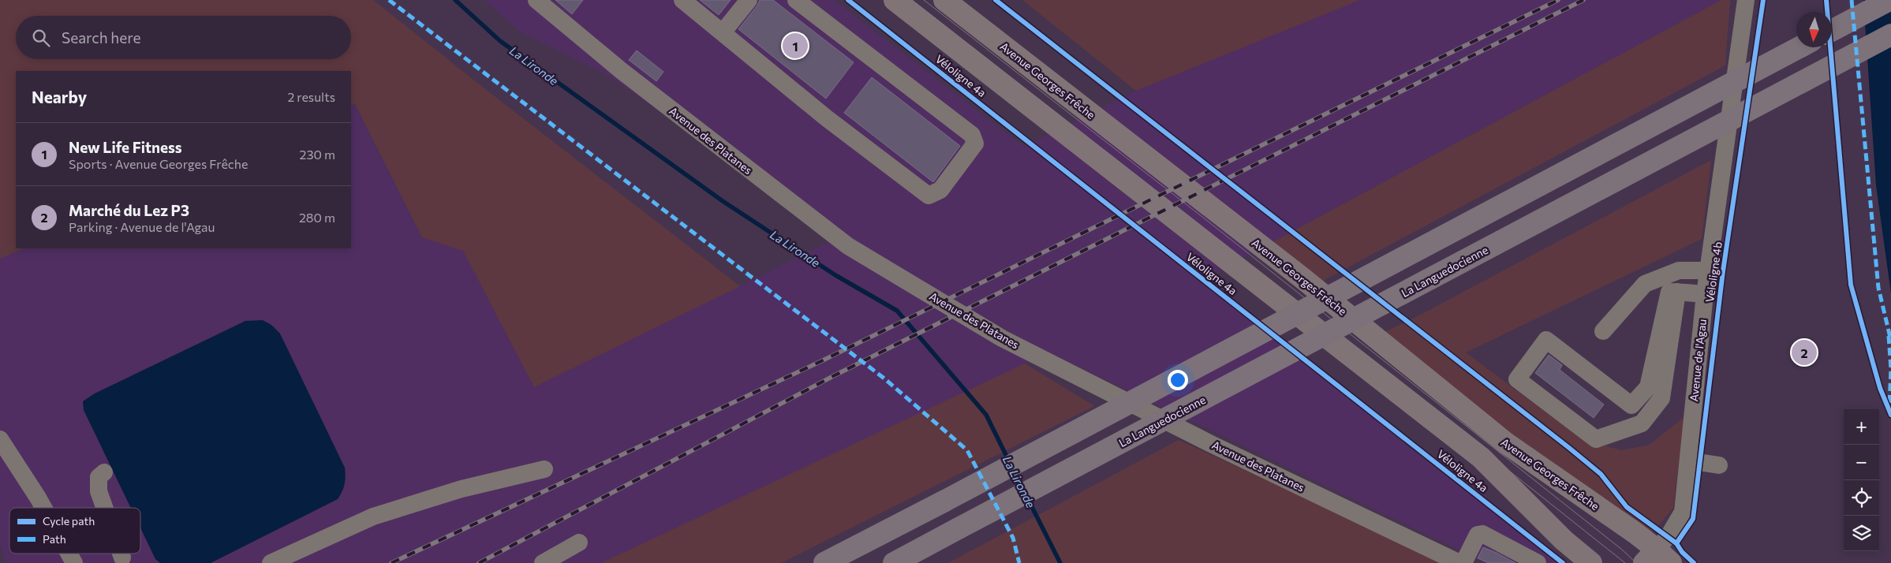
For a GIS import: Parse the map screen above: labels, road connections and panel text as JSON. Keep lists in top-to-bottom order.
{
  "streets": {
    "highway": ["La Languedocienne"],
    "main road": ["Avenue Georges Frêche"],
    "street": ["Avenue des Platanes", "Avenue de l'Agau"],
    "cycle path": ["Véloligne 4a", "Véloligne 4b"]
  },
  "crossings": [
    ["Avenue Georges Frêche", "Avenue de l'Agau"]
  ],
  "water": ["La Lironde"],
  "legend": ["Cycle path", "Path"],
  "north": "bottom",
  "page": {
    "search": "Search here",
    "pins": ["1", "2"],
    "heading": ["Nearby", "2 results"],
    "list": [
      {
        "mark": "1",
        "name": "New Life Fitness",
        "note": "Sports · Avenue Georges Frêche",
        "value": "230 m"
      },
      {
        "mark": "2",
        "name": "Marché du Lez P3",
        "note": "Parking · Avenue de l'Agau",
        "value": "280 m"
      }
    ],
    "map_buttons": ["+", "−"]
  }
}
